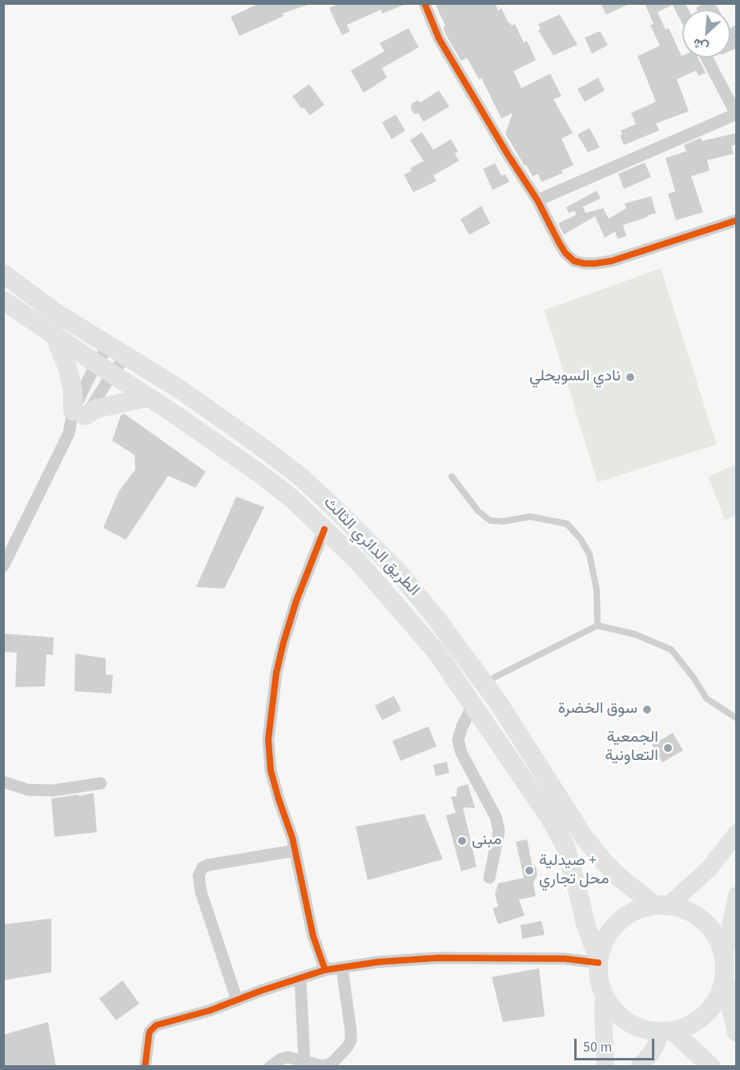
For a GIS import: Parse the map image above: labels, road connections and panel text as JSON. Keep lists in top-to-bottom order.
{
  "streets": {
    "main road": ["الطريق الدائري الثالث"]
  },
  "places": [
    "نادي السويحلي",
    "سوق الخضرة",
    "الجمعية التعاونية",
    "مبنى",
    "صيدلية + محل تجاري"
  ],
  "scale_bar": "50 m",
  "north": "bottom left"
}
